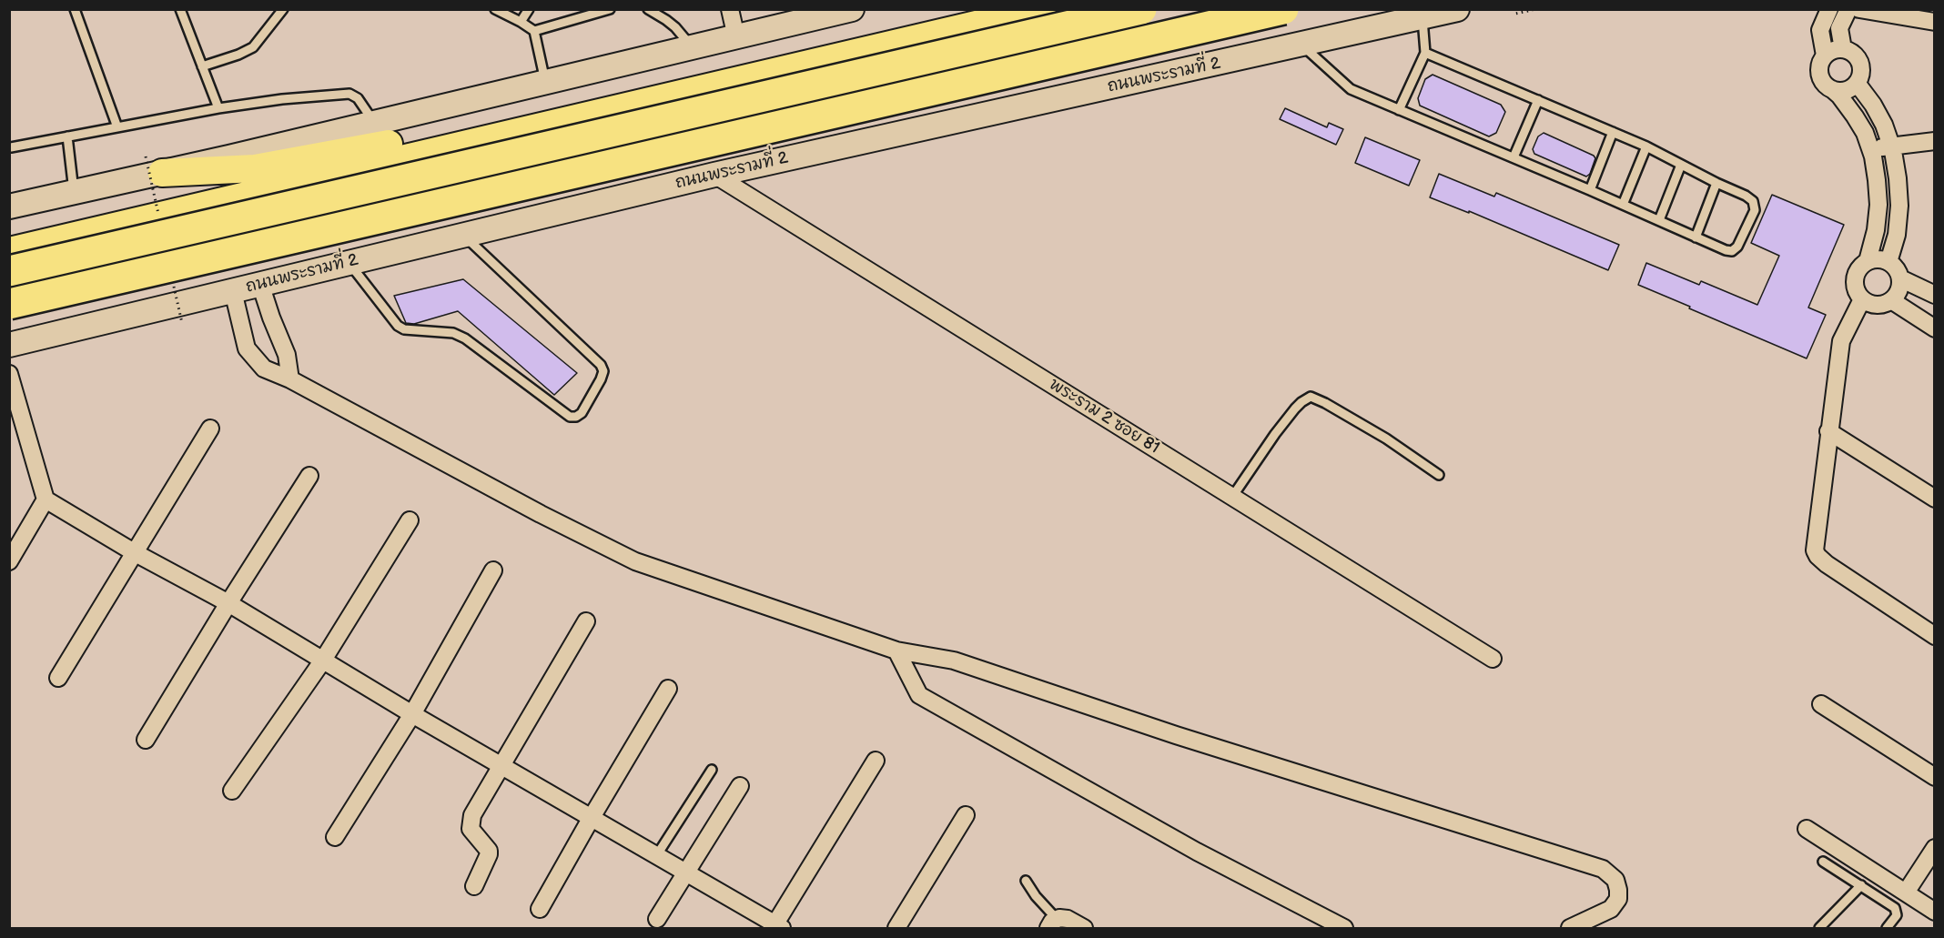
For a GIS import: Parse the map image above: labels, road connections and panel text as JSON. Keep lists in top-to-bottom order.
{
  "streets": {
    "main road": ["ถนนพระรามที่ 2"],
    "street": ["พระราม 2 ซอย 81"]
  },
  "crossings": [
    ["ถนนพระรามที่ 2", "พระราม 2 ซอย 81"]
  ]
}
